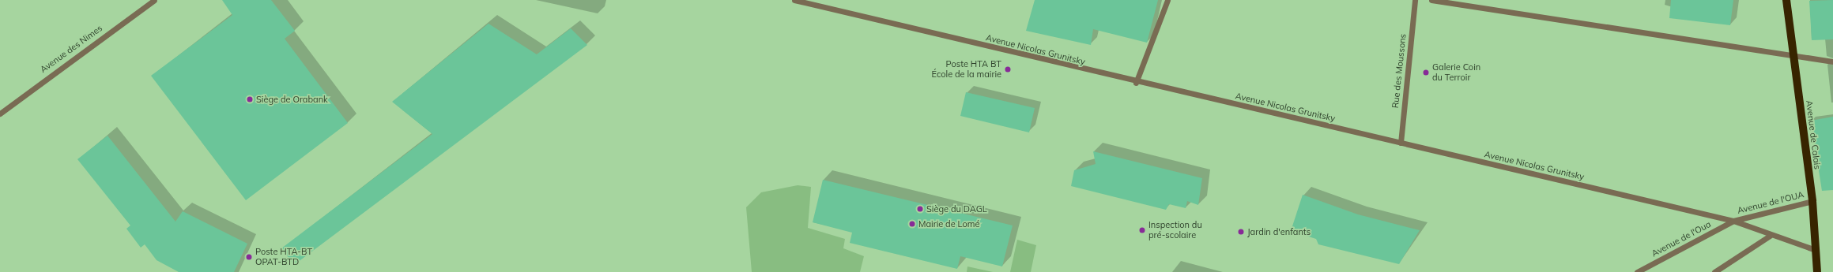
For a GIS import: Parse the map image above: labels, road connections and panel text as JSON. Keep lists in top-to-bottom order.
{
  "streets": {
    "main road": ["Avenue de Calais"],
    "street": [
      "Avenue des Nimes",
      "Avenue Nicolas Grunitsky",
      "Rue des Moussons",
      "Avenue de l'OUA",
      "Avenue de l'Oua"
    ]
  },
  "crossings": [
    ["Avenue Nicolas Grunitsky", "Rue des Moussons"],
    ["Avenue Nicolas Grunitsky", "Avenue de l'OUA"],
    ["Avenue Nicolas Grunitsky", "Avenue de l'Oua"],
    ["Avenue de Calais", "Avenue de l'OUA"],
    ["Avenue de l'OUA", "Avenue de l'Oua"]
  ],
  "places": [
    "Poste HTA BT École de la mairie",
    "Galerie Coin du Terroir",
    "Siège de Orabank",
    "Siège du DAGL",
    "Mairie de Lomé",
    "Inspection du pré-scolaire",
    "Jardin d'enfants",
    "Poste HTA-BT OPAT-BTD"
  ]
}
